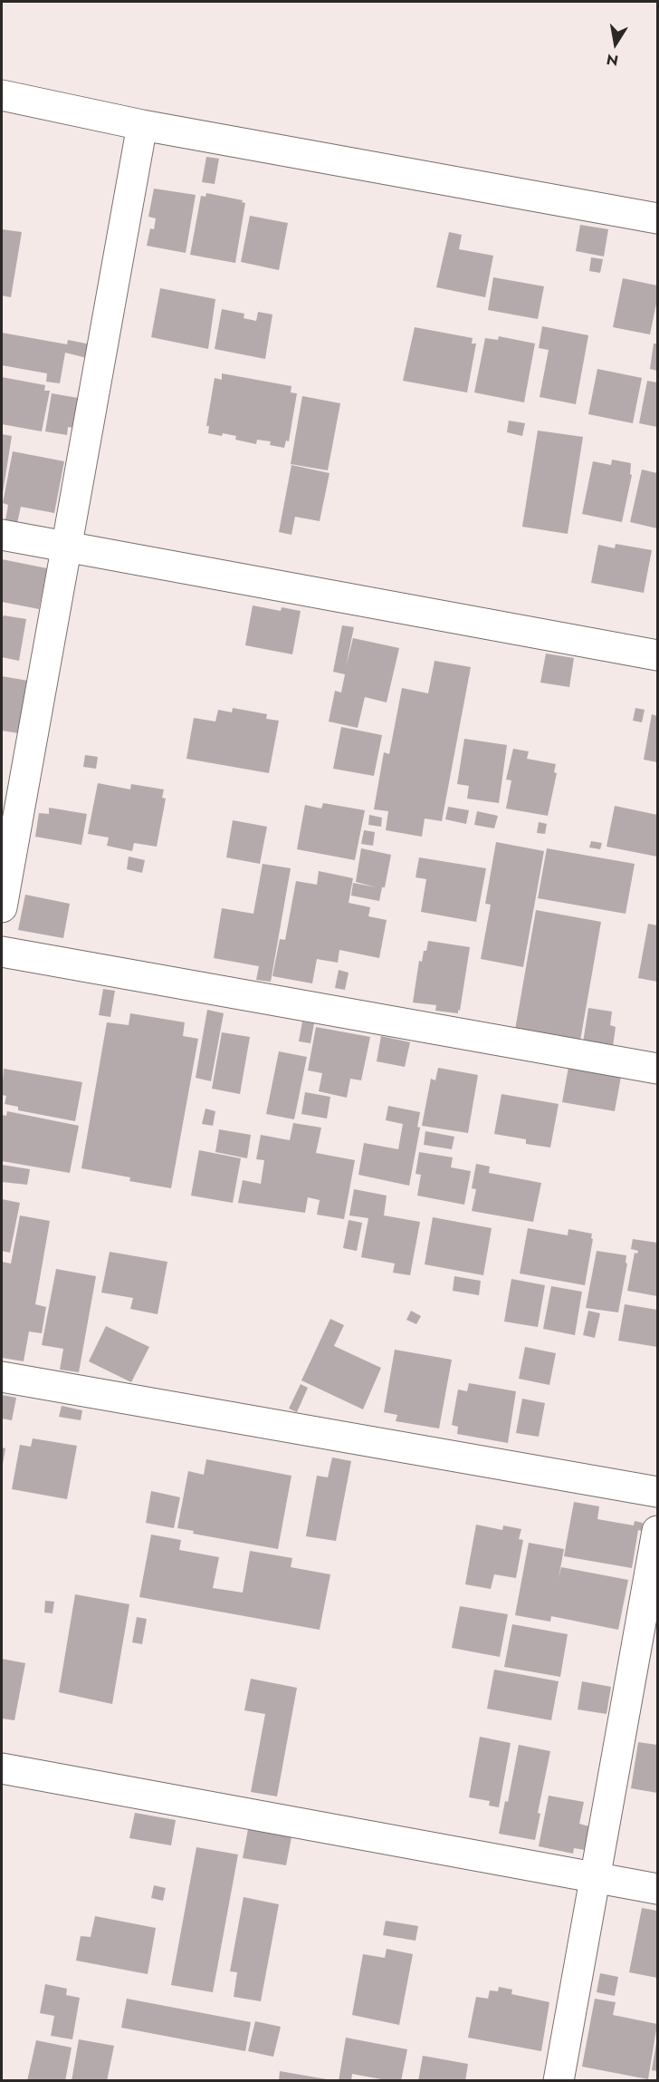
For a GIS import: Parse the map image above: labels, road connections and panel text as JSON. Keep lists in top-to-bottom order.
{
  "north": "bottom"
}
